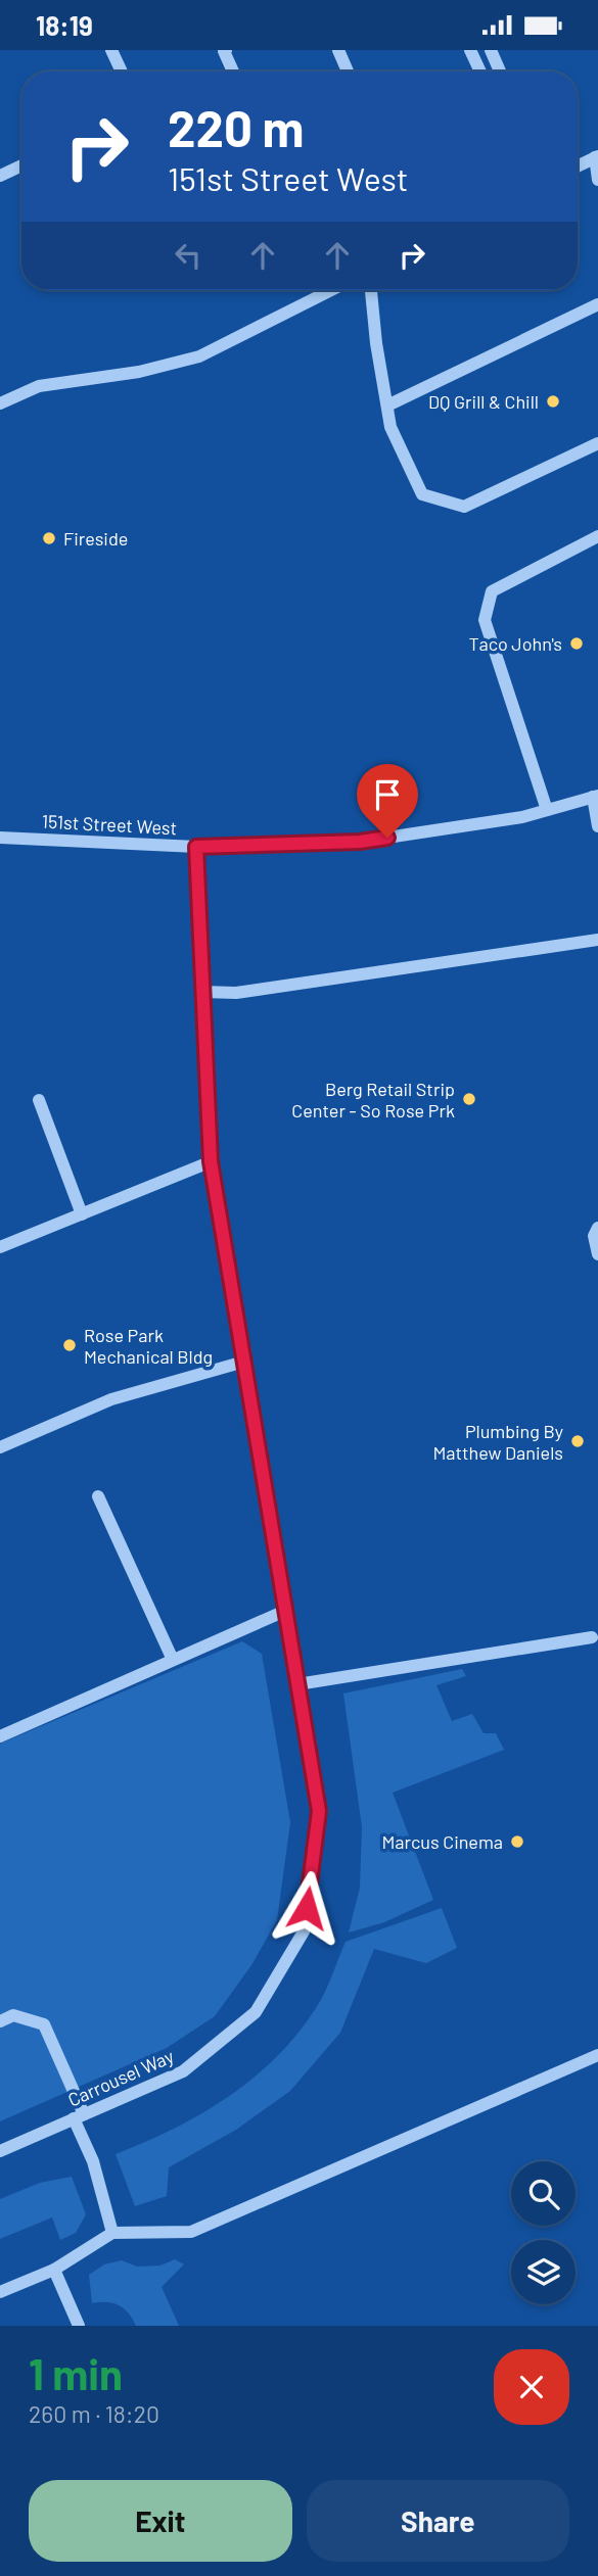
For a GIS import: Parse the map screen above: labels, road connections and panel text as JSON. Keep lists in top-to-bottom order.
{
  "streets": {
    "street": ["151st Street West", "Carrousel Way"]
  },
  "crossings": [
    ["151st Street West", "Carrousel Way"]
  ],
  "places": [
    "DQ Grill & Chill",
    "Fireside",
    "Taco John's",
    "Berg Retail Strip Center - So Rose Prk",
    "Rose Park Mechanical Bldg",
    "Plumbing By Matthew Daniels",
    "Marcus Cinema"
  ],
  "page": {
    "status": "18:19",
    "turn": ["220 m", "151st Street West"],
    "heading": ["1 min", "260 m · 18:20"],
    "buttons": ["Exit", "Share"]
  }
}
